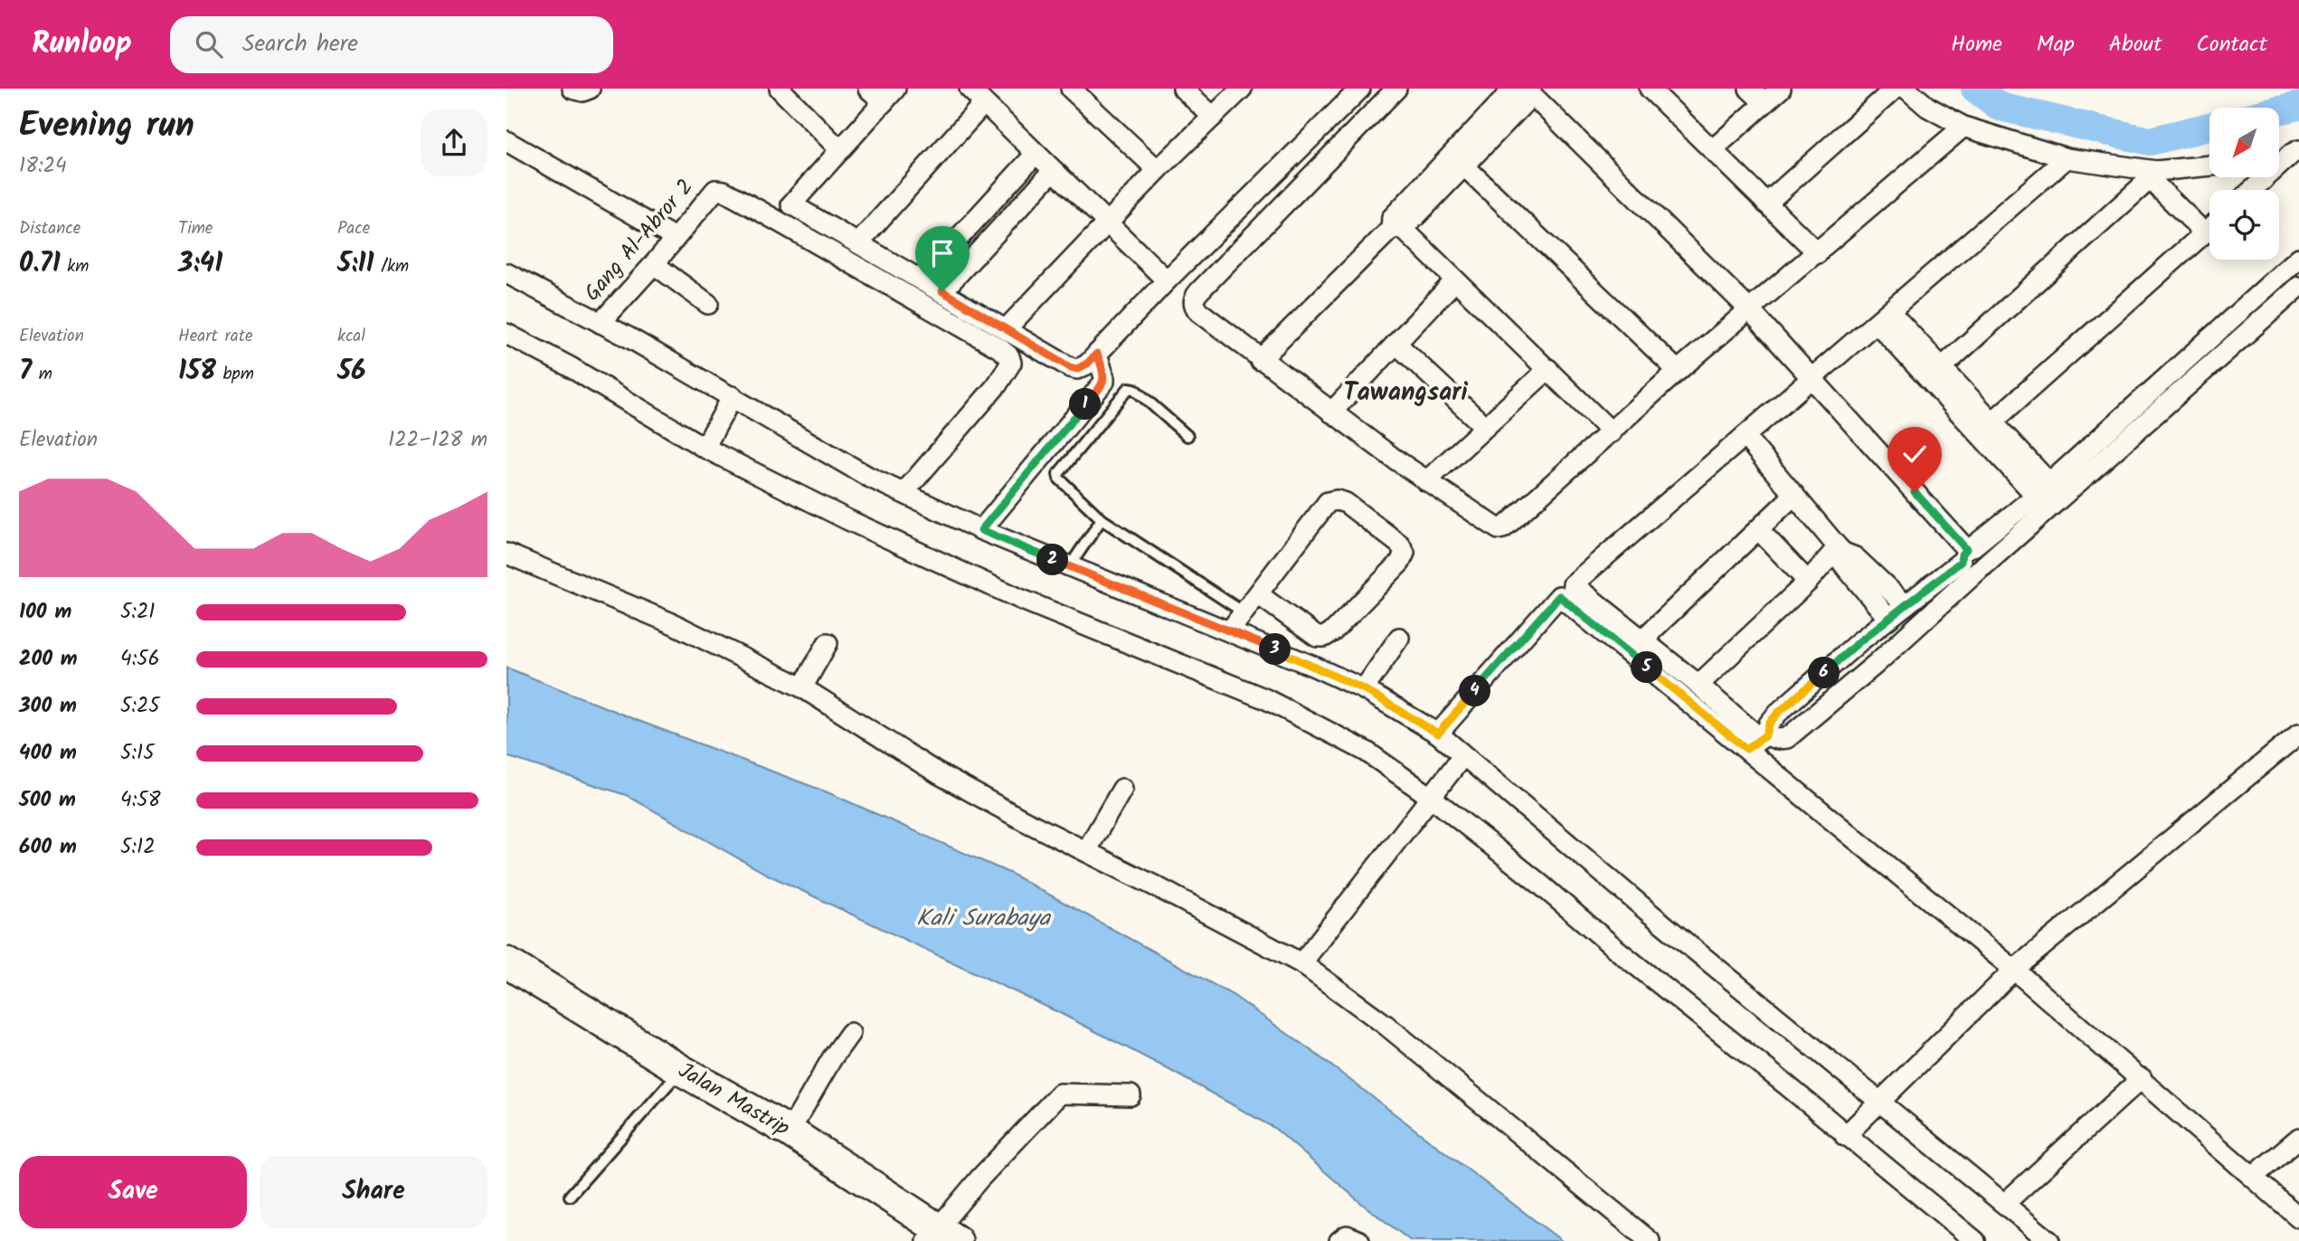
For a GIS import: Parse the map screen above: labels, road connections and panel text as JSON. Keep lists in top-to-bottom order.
{
  "streets": {
    "main road": ["Jalan Mastrip"],
    "street": ["Gang Al-Abror 2"]
  },
  "districts": ["Tawangsari"],
  "water": ["Kali Surabaya"],
  "north": "bottom left",
  "page": {
    "header": "Runloop",
    "search": "Search here",
    "nav": [
      "Home",
      "Map",
      "About",
      "Contact"
    ],
    "heading": ["Evening run", "18:24"],
    "stats": [
      ["Distance", "0.71 km"],
      ["Time", "3:41"],
      ["Pace", "5:11 /km"],
      ["Elevation", "7 m"],
      ["Heart rate", "158 bpm"],
      ["kcal", "56"]
    ],
    "pins": [
      "1",
      "2",
      "3",
      "5",
      "6",
      "4"
    ],
    "chart": ["Elevation", "122–128 m"],
    "list": [
      {
        "name": "100 m",
        "note": "5:21"
      },
      {
        "name": "200 m",
        "note": "4:56"
      },
      {
        "name": "300 m",
        "note": "5:25"
      },
      {
        "name": "400 m",
        "note": "5:15"
      },
      {
        "name": "500 m",
        "note": "4:58"
      },
      {
        "name": "600 m",
        "note": "5:12"
      }
    ],
    "buttons": ["Save", "Share"]
  }
}
